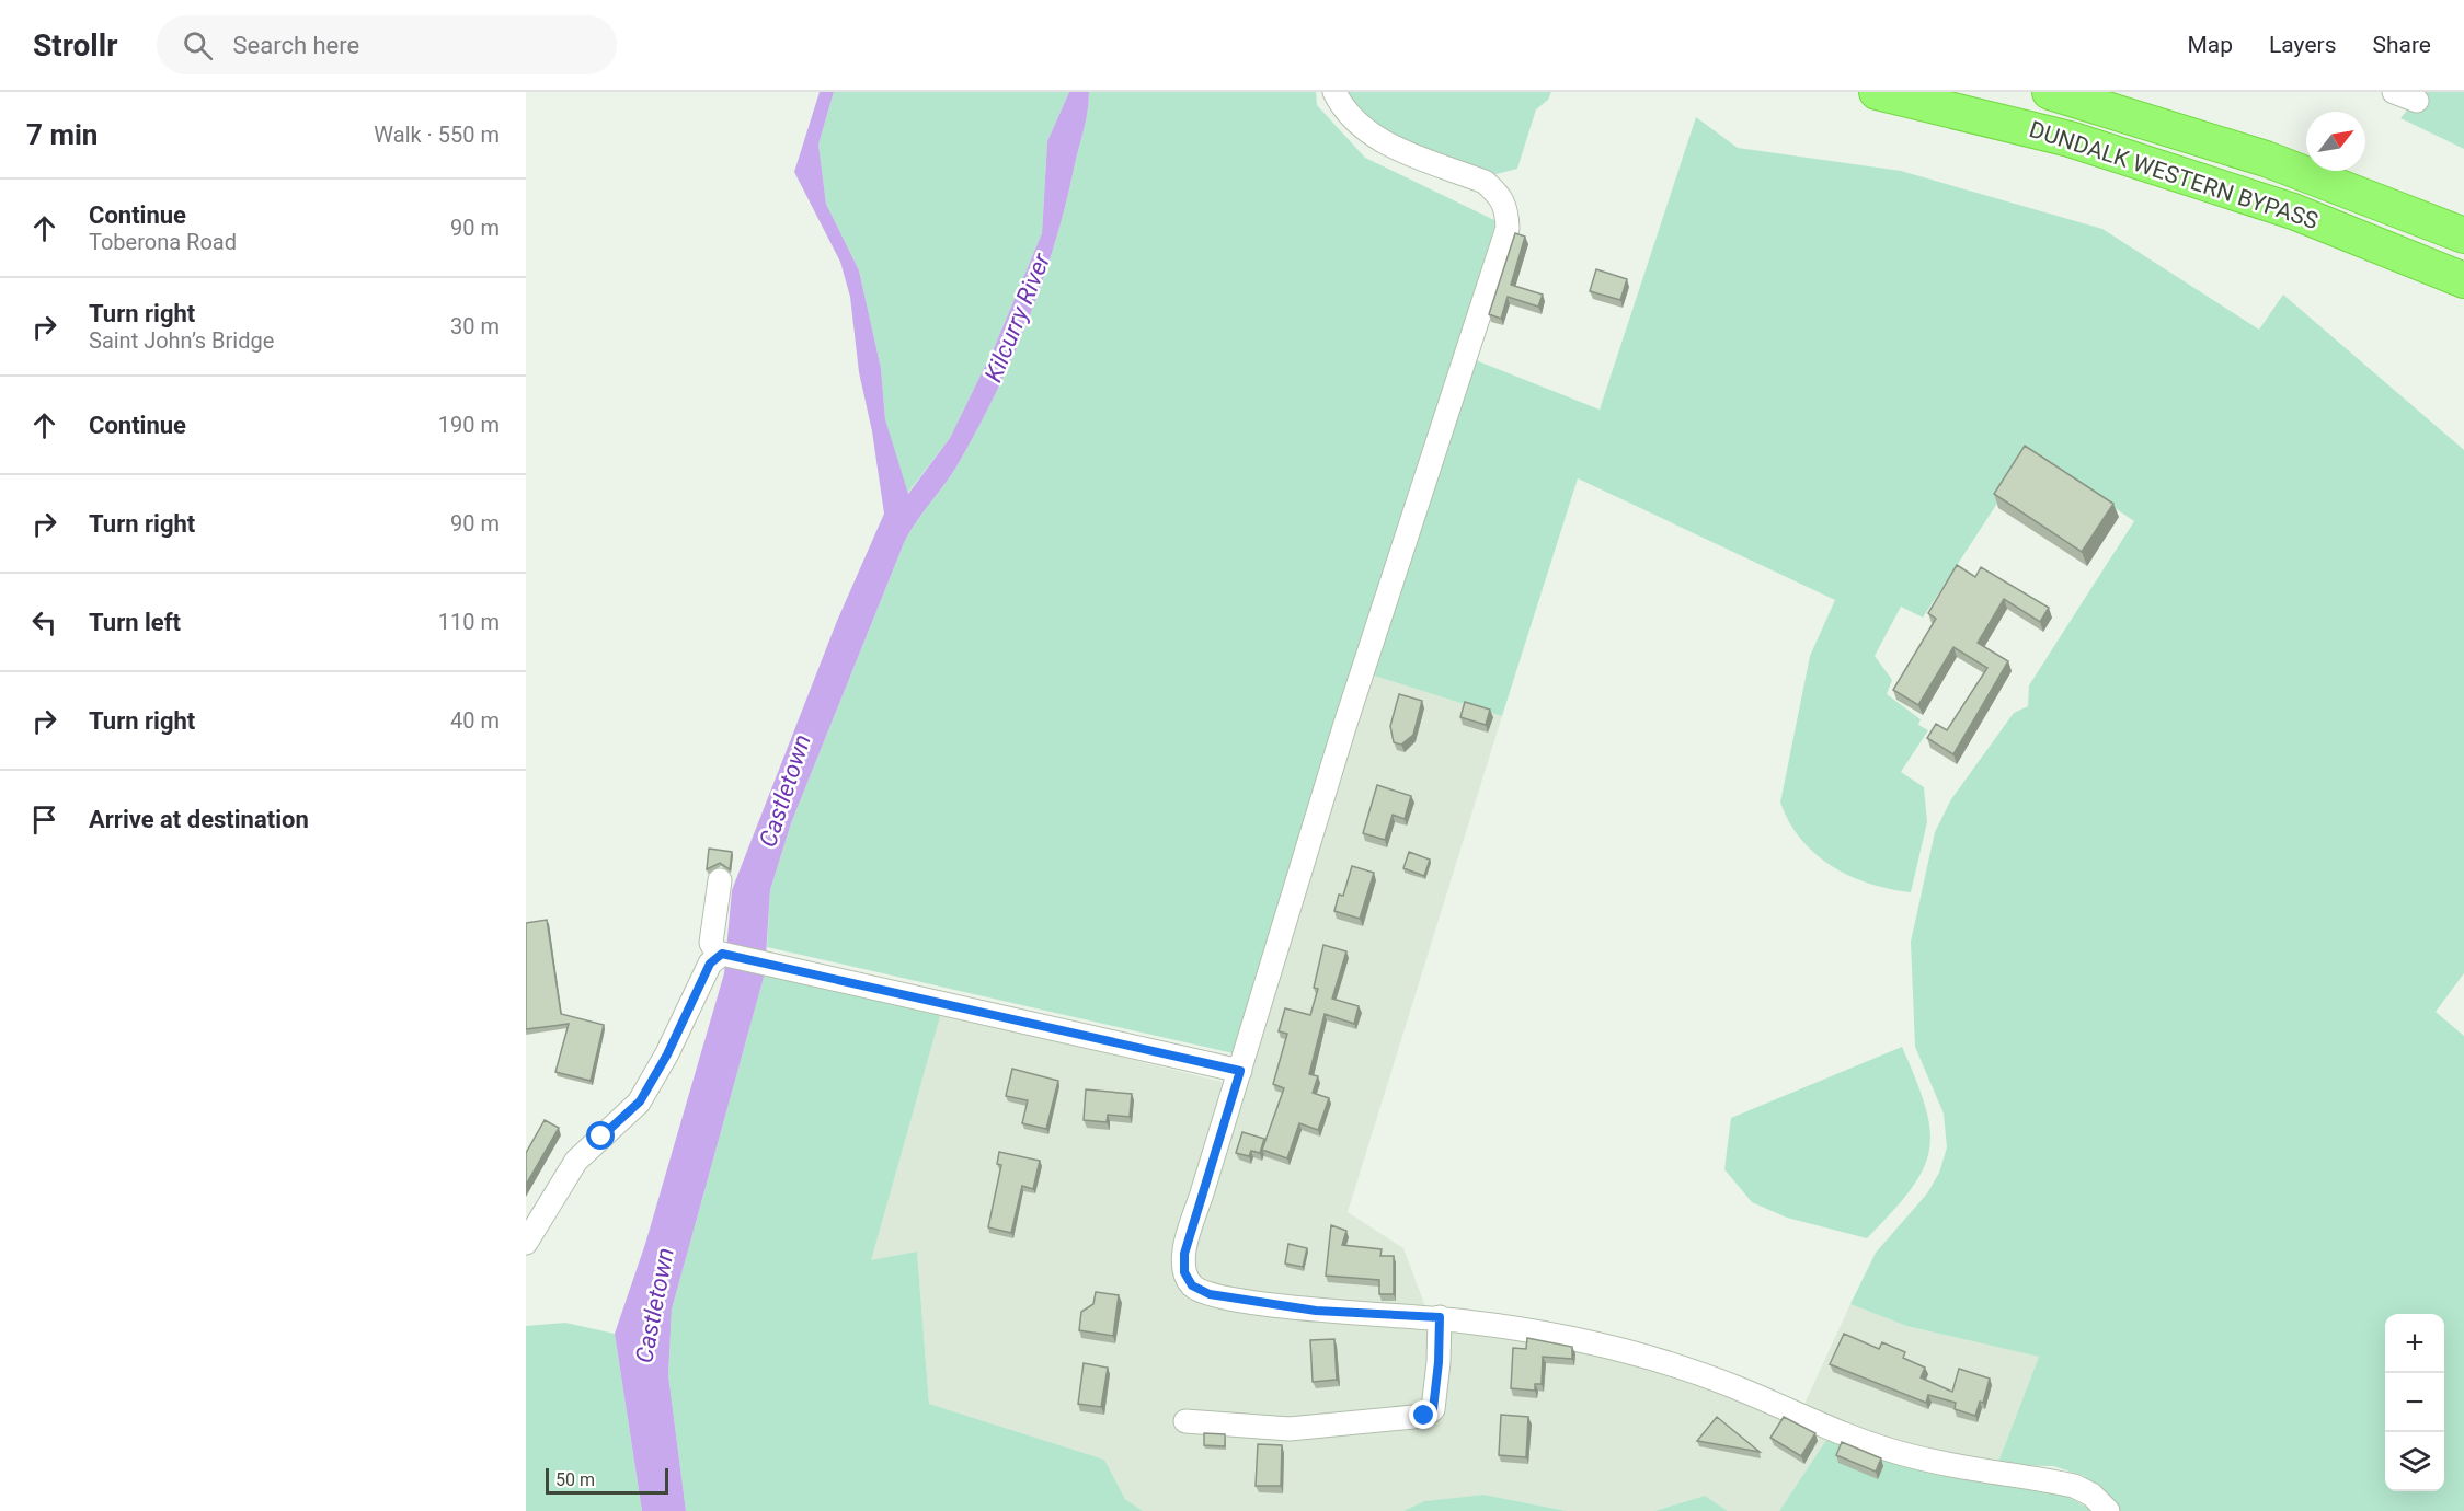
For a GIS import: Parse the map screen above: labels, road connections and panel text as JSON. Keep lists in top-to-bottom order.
{
  "streets": {
    "highway": ["DUNDALK WESTERN BYPASS"]
  },
  "water": ["Kilcurry River", "Castletown"],
  "scale_bar": "50 m",
  "north": "top right",
  "page": {
    "header": "Strollr",
    "search": "Search here",
    "nav": ["Map", "Layers", "Share"],
    "heading": ["7 min", "Walk · 550 m"],
    "list": [
      ["Continue", "Toberona Road", "90 m"],
      ["Turn right", "Saint John’s Bridge", "30 m"],
      ["Continue", "190 m"],
      ["Turn right", "90 m"],
      ["Turn left", "110 m"],
      ["Turn right", "40 m"],
      "Arrive at destination"
    ],
    "map_buttons": ["+", "−"],
    "scale": "50 m"
  }
}
